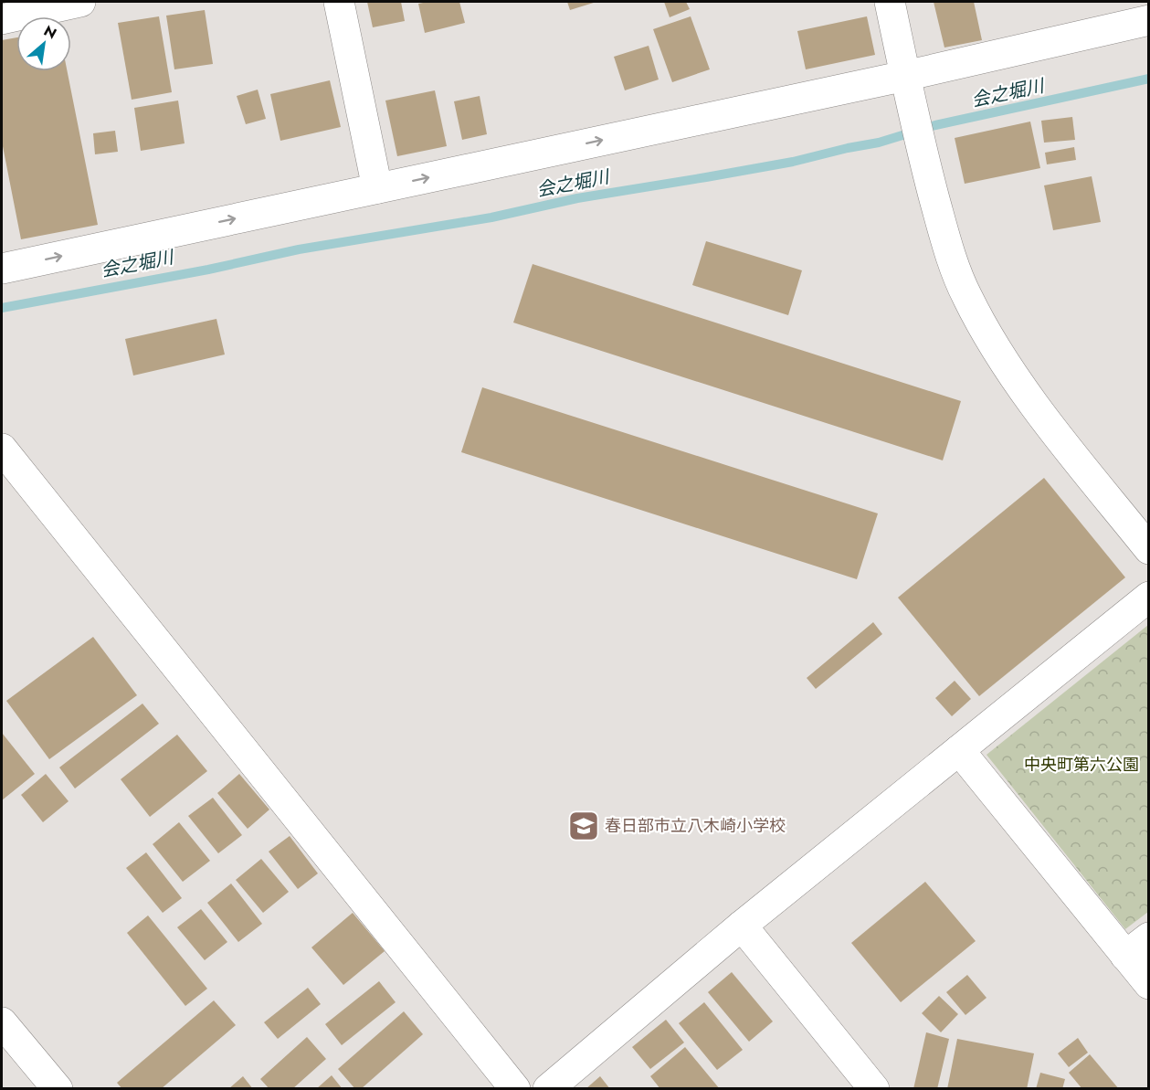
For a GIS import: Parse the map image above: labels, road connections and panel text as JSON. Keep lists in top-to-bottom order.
{
  "water": ["会之堀川"],
  "parks": ["中央町第六公園"],
  "places": {
    "school or university": ["春日部市立八木崎小学校"]
  },
  "north": "top right"
}
